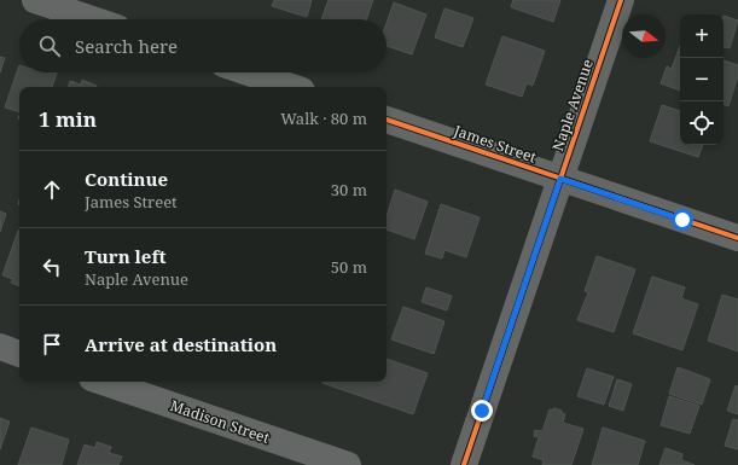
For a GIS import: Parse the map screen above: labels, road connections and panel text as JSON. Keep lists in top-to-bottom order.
{
  "streets": {
    "street": ["Naple Avenue", "James Street", "Madison Street"]
  },
  "crossings": [
    ["Naple Avenue", "James Street"]
  ],
  "north": "right",
  "page": {
    "map_buttons": ["+", "−"],
    "search": "Search here",
    "heading": ["1 min", "Walk · 80 m"],
    "list": [
      ["Continue", "James Street", "30 m"],
      ["Turn left", "Naple Avenue", "50 m"],
      "Arrive at destination"
    ]
  }
}
